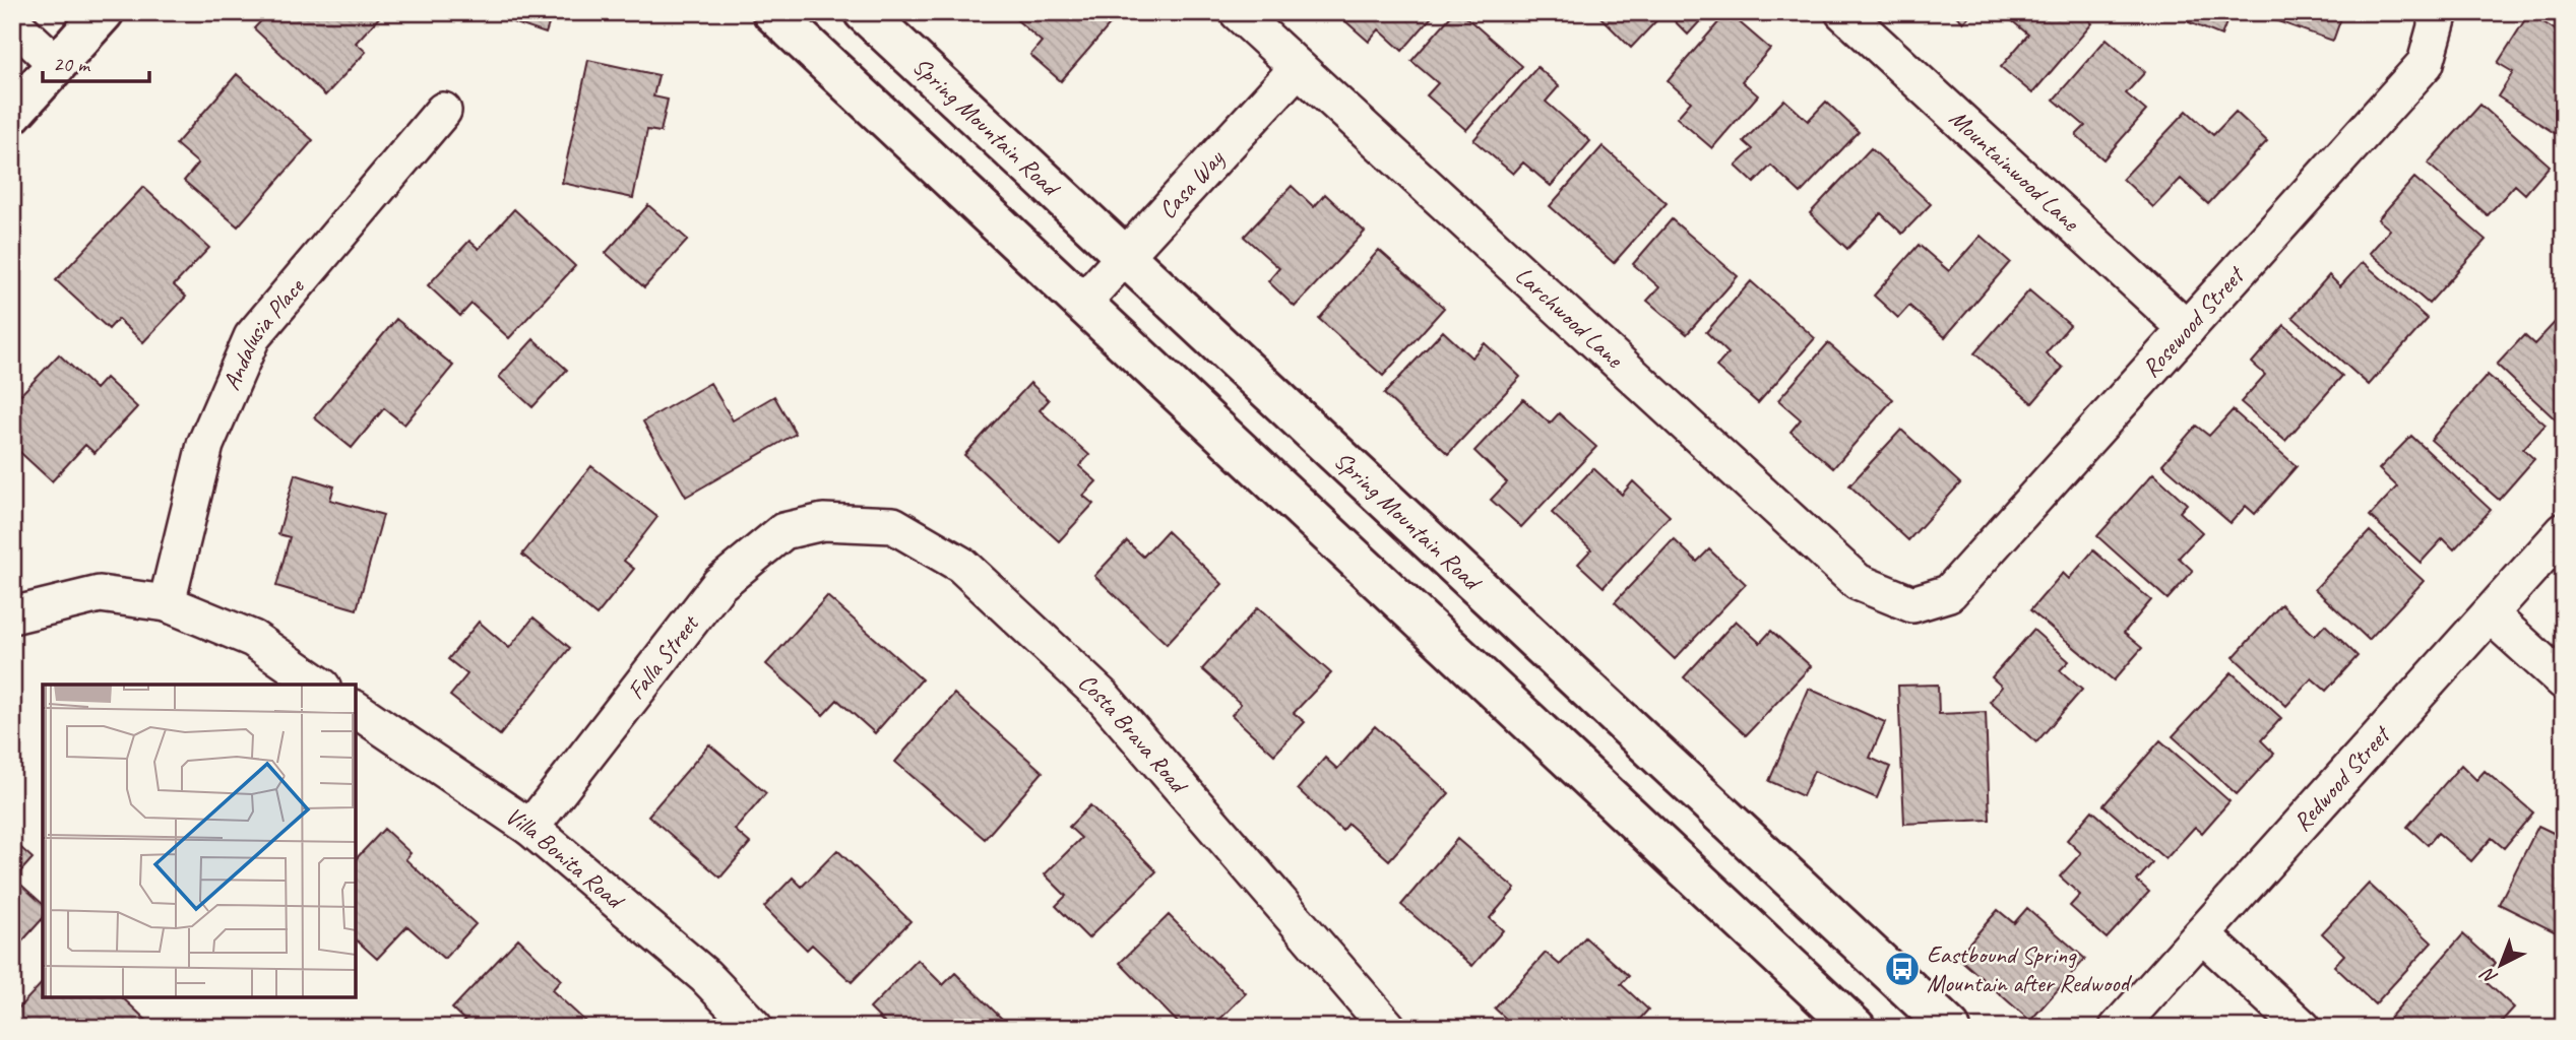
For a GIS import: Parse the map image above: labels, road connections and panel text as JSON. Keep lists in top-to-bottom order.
{
  "streets": {
    "main road": ["Spring Mountain Road"],
    "street": [
      "Mountainwood Lane",
      "Casa Way",
      "Larchwood Lane",
      "Rosewood Street",
      "Andalusia Place",
      "Falla Street",
      "Costa Brava Road",
      "Redwood Street",
      "Villa Bonita Road"
    ]
  },
  "crossings": [
    ["Spring Mountain Road", "Casa Way"],
    ["Mountainwood Lane", "Rosewood Street"],
    ["Casa Way", "Larchwood Lane"],
    ["Larchwood Lane", "Rosewood Street"],
    ["Falla Street", "Costa Brava Road"],
    ["Falla Street", "Villa Bonita Road"]
  ],
  "places": {
    "bus stop": ["Eastbound Spring Mountain after Redwood"]
  },
  "scale_bar": "20 m",
  "north": "bottom left"
}
